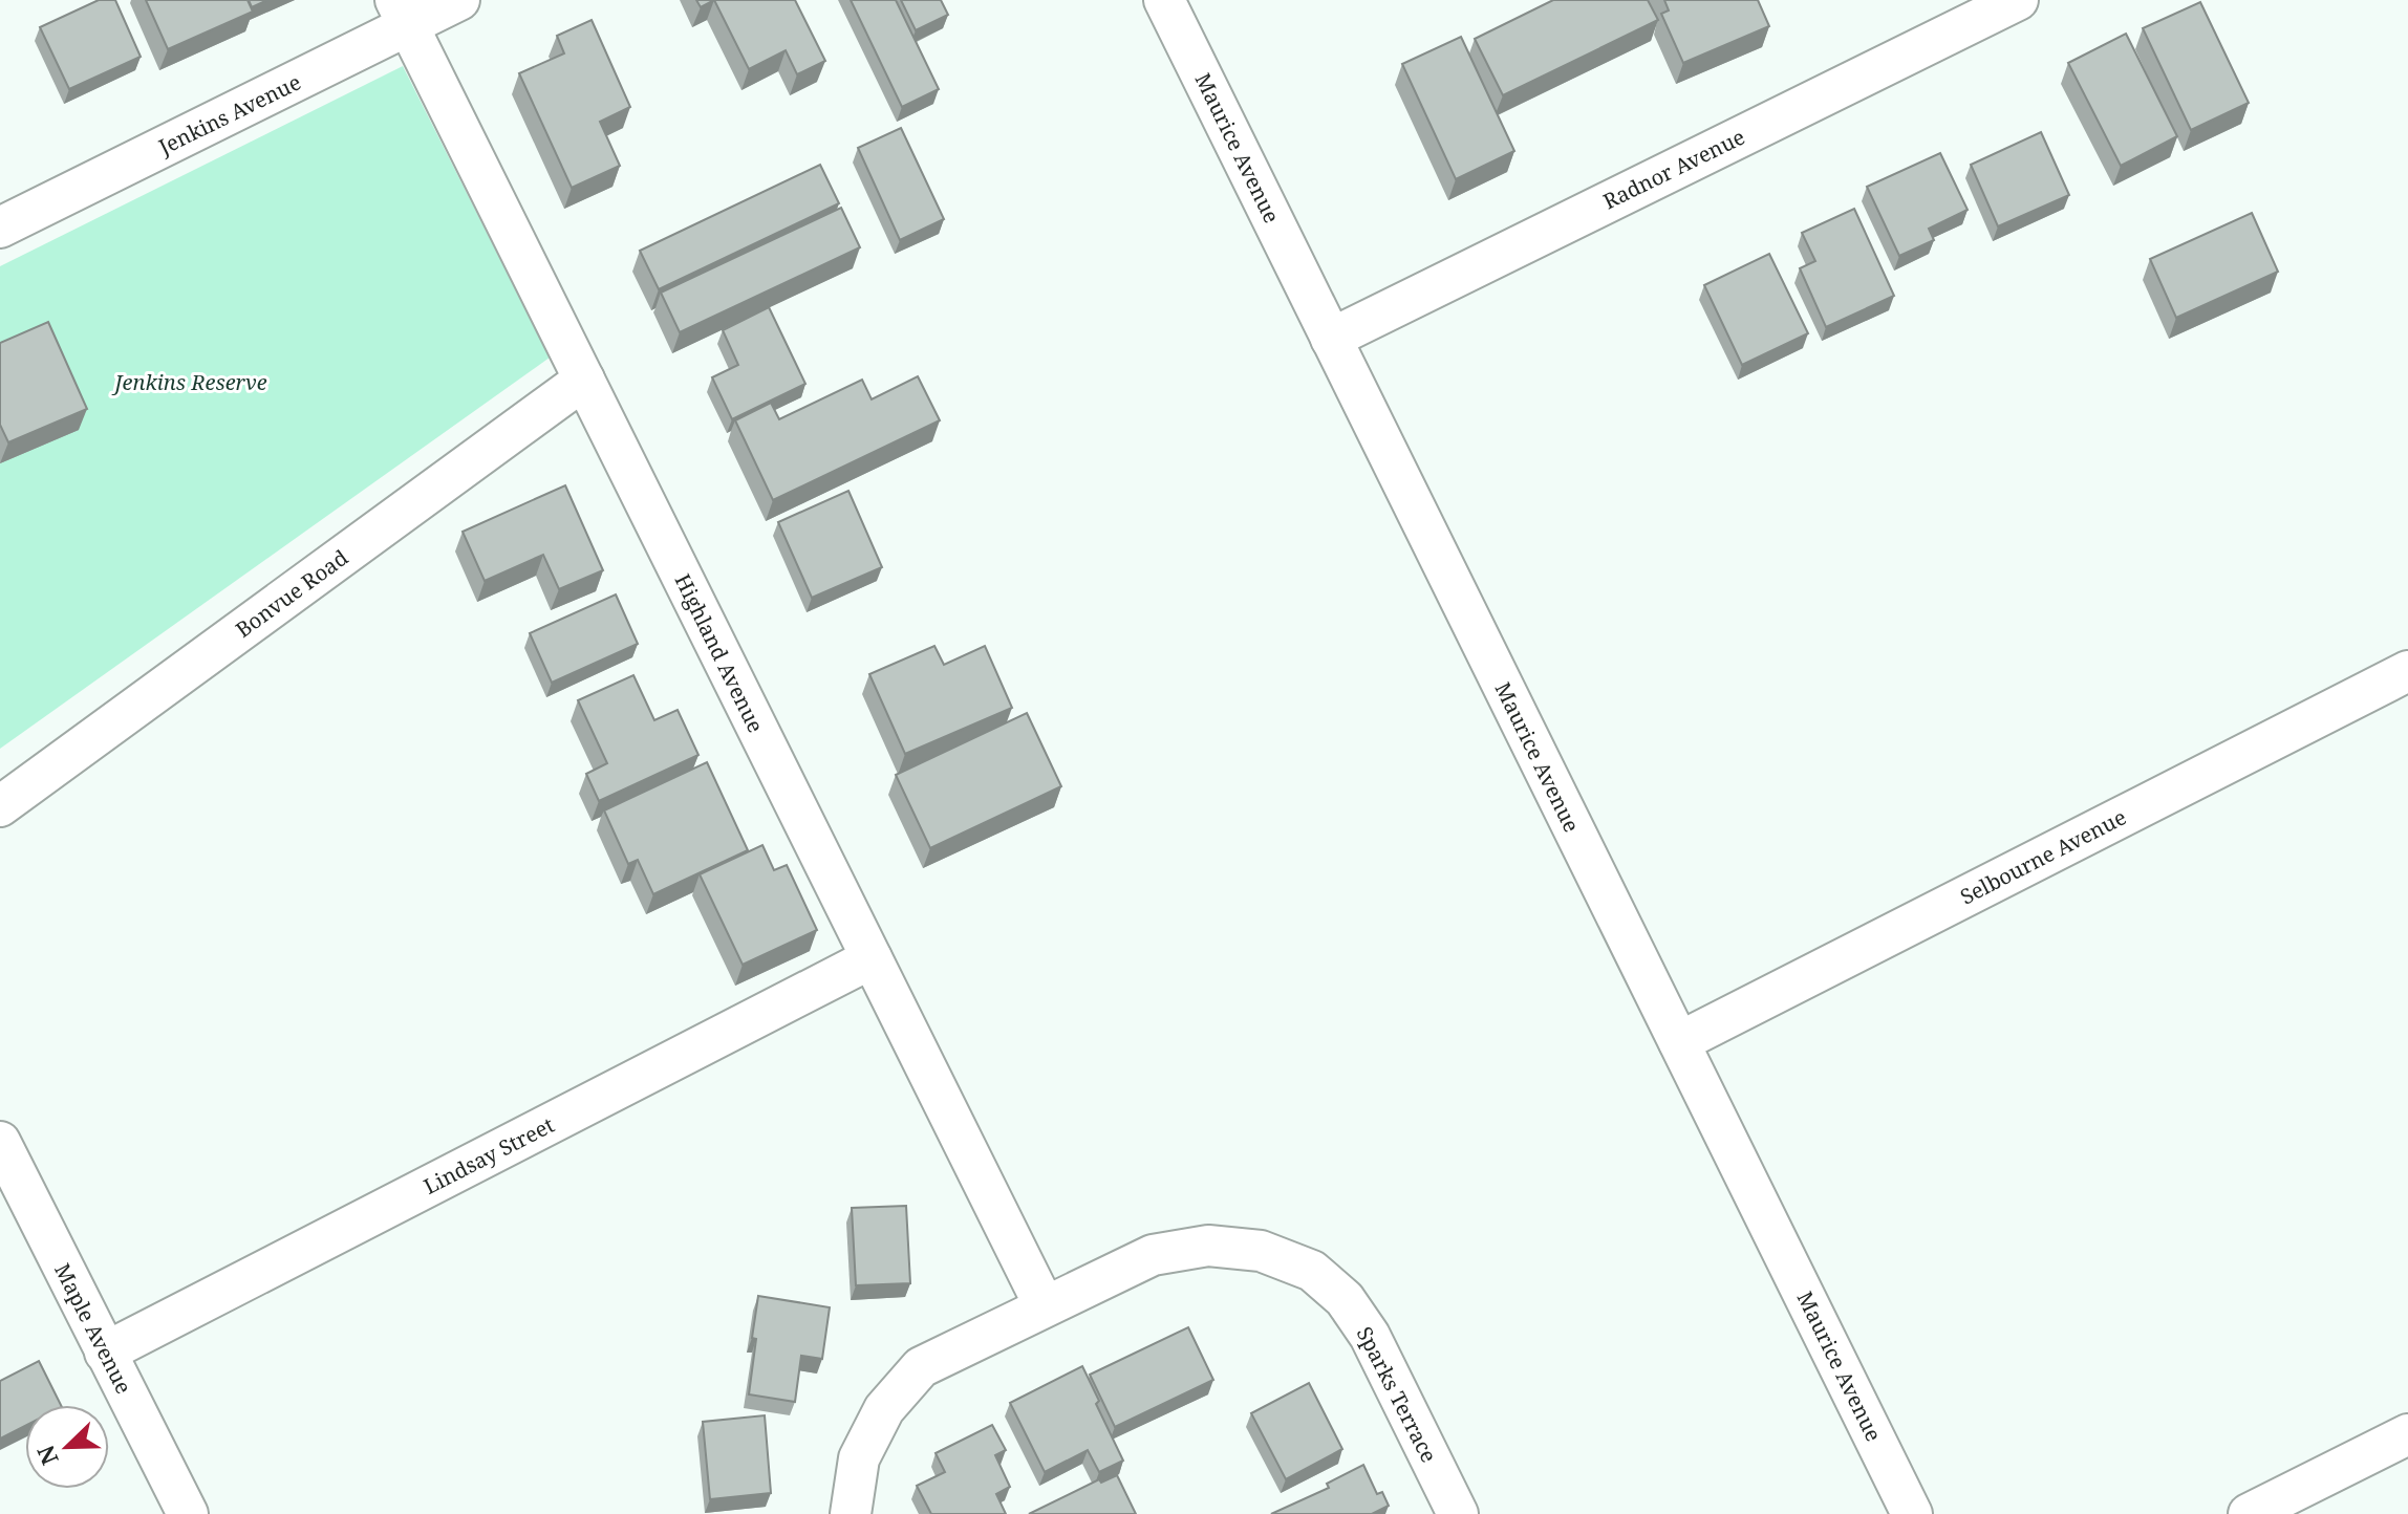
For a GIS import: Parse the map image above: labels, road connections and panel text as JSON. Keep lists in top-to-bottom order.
{
  "streets": {
    "street": [
      "Jenkins Avenue",
      "Maurice Avenue",
      "Radnor Avenue",
      "Bonvue Road",
      "Highland Avenue",
      "Selbourne Avenue",
      "Lindsay Street",
      "Maple Avenue",
      "Sparks Terrace"
    ]
  },
  "crossings": [
    ["Jenkins Avenue", "Highland Avenue"],
    ["Maurice Avenue", "Radnor Avenue"],
    ["Maurice Avenue", "Selbourne Avenue"],
    ["Bonvue Road", "Highland Avenue"],
    ["Highland Avenue", "Lindsay Street"],
    ["Highland Avenue", "Sparks Terrace"],
    ["Lindsay Street", "Maple Avenue"]
  ],
  "parks": ["Jenkins Reserve"],
  "north": "bottom left"
}
